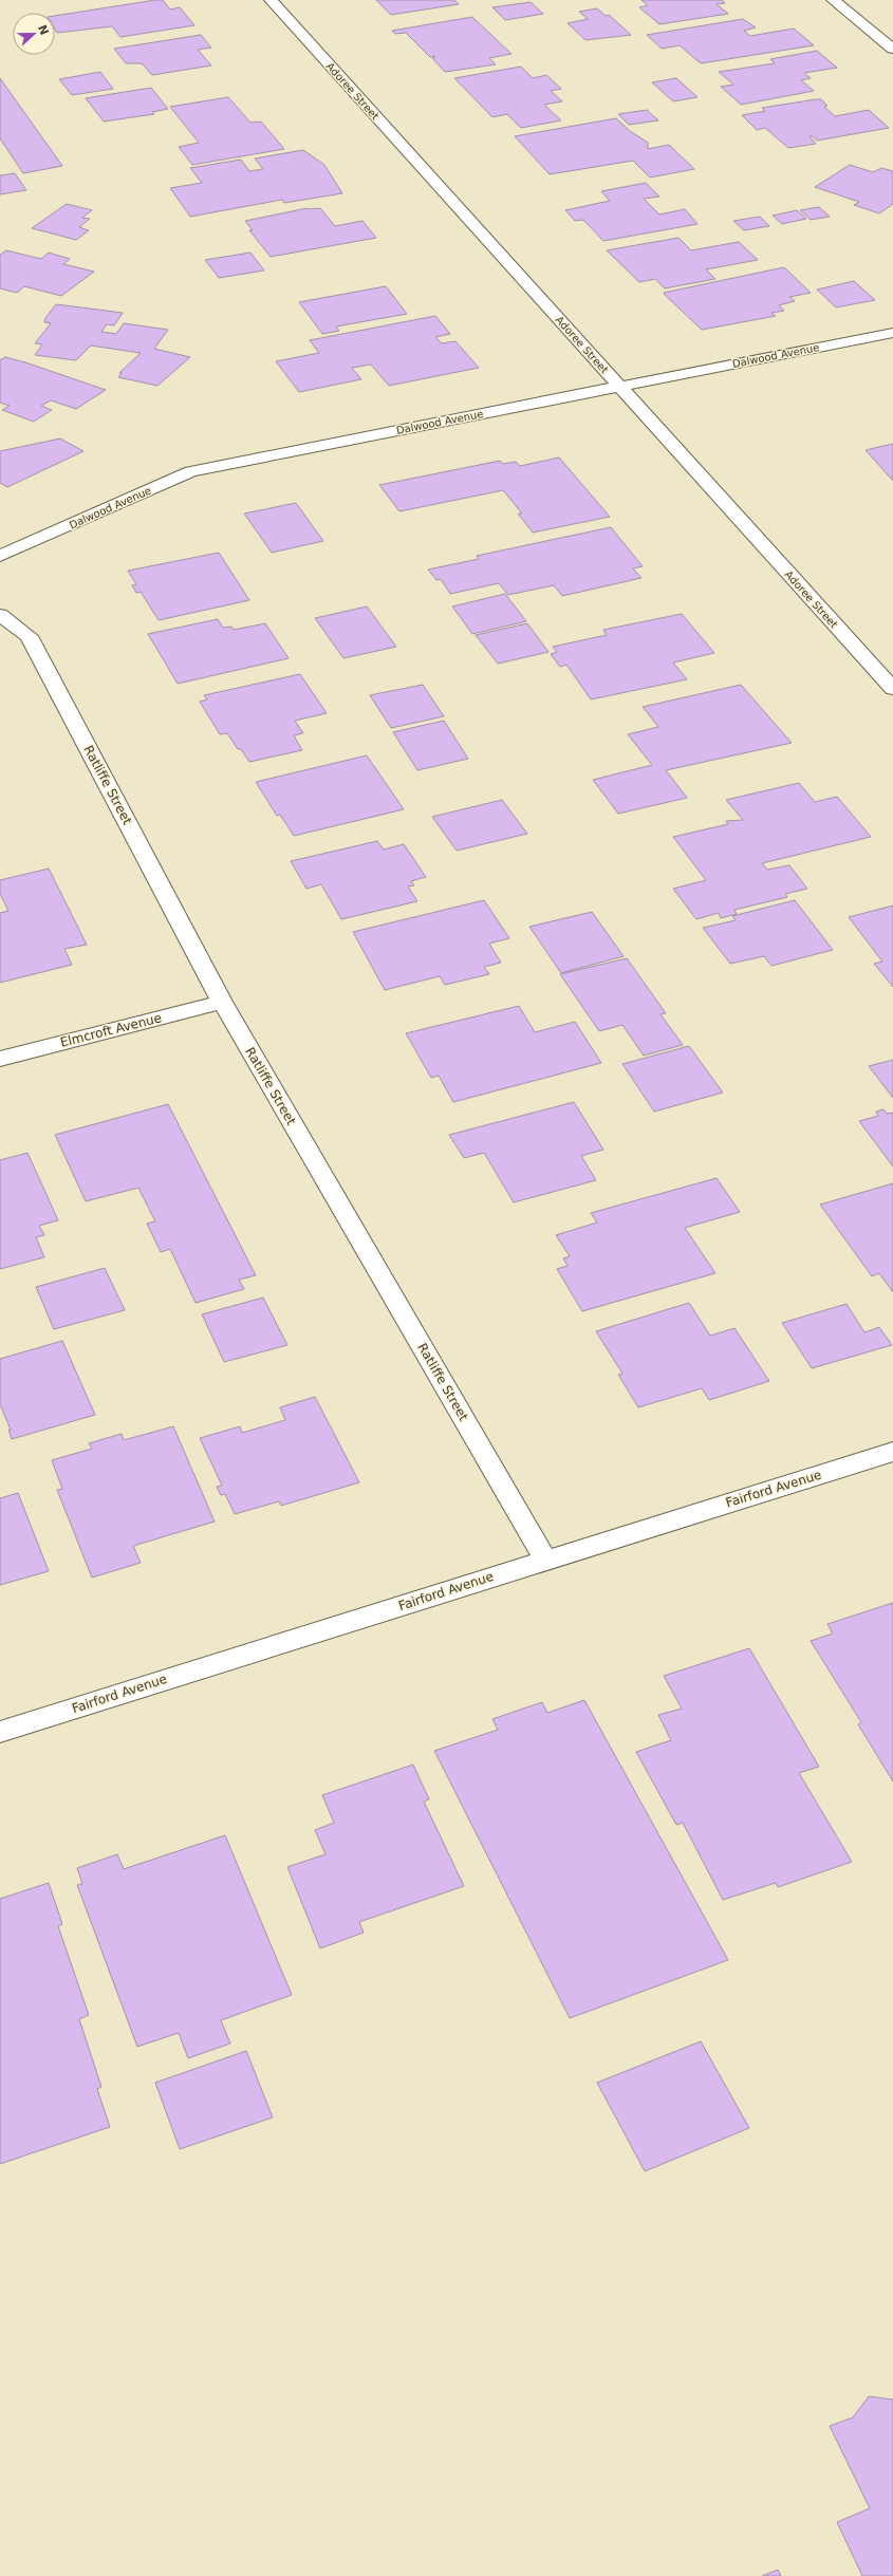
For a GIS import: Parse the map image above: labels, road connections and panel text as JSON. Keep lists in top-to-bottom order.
{
  "streets": {
    "street": [
      "Adoree Street",
      "Dalwood Avenue",
      "Ratliffe Street",
      "Elmcroft Avenue",
      "Fairford Avenue"
    ]
  },
  "crossings": [
    ["Adoree Street", "Dalwood Avenue"],
    ["Ratliffe Street", "Elmcroft Avenue"],
    ["Ratliffe Street", "Fairford Avenue"]
  ],
  "north": "right"
}
